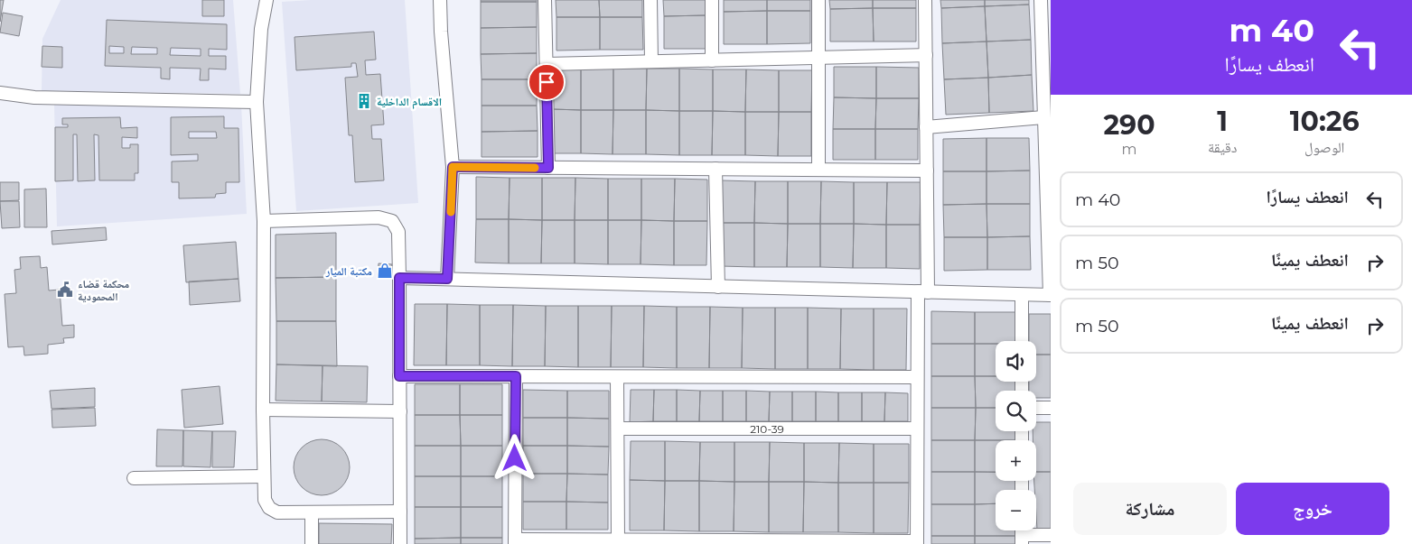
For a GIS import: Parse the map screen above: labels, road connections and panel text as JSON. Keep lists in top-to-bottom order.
{
  "streets": {
    "street": ["210-39"]
  },
  "places": {
    "building": ["الاقسام الداخلية"],
    "shop": ["مكتبة الميار"],
    "public building": ["محكمة قضاء المحمودية"]
  },
  "page": {
    "turn": ["40 m", "انعطف يسارًا"],
    "eta": [
      "10:26",
      "الوصول",
      "1",
      "دقيقة",
      "290",
      "m"
    ],
    "list": [
      {
        "name": "انعطف يسارًا",
        "value": "40 m"
      },
      {
        "name": "انعطف يمينًا",
        "value": "50 m"
      },
      {
        "name": "انعطف يمينًا",
        "value": "50 m"
      }
    ],
    "map_buttons": ["+", "−"],
    "buttons": ["خروج", "مشاركة"]
  }
}
